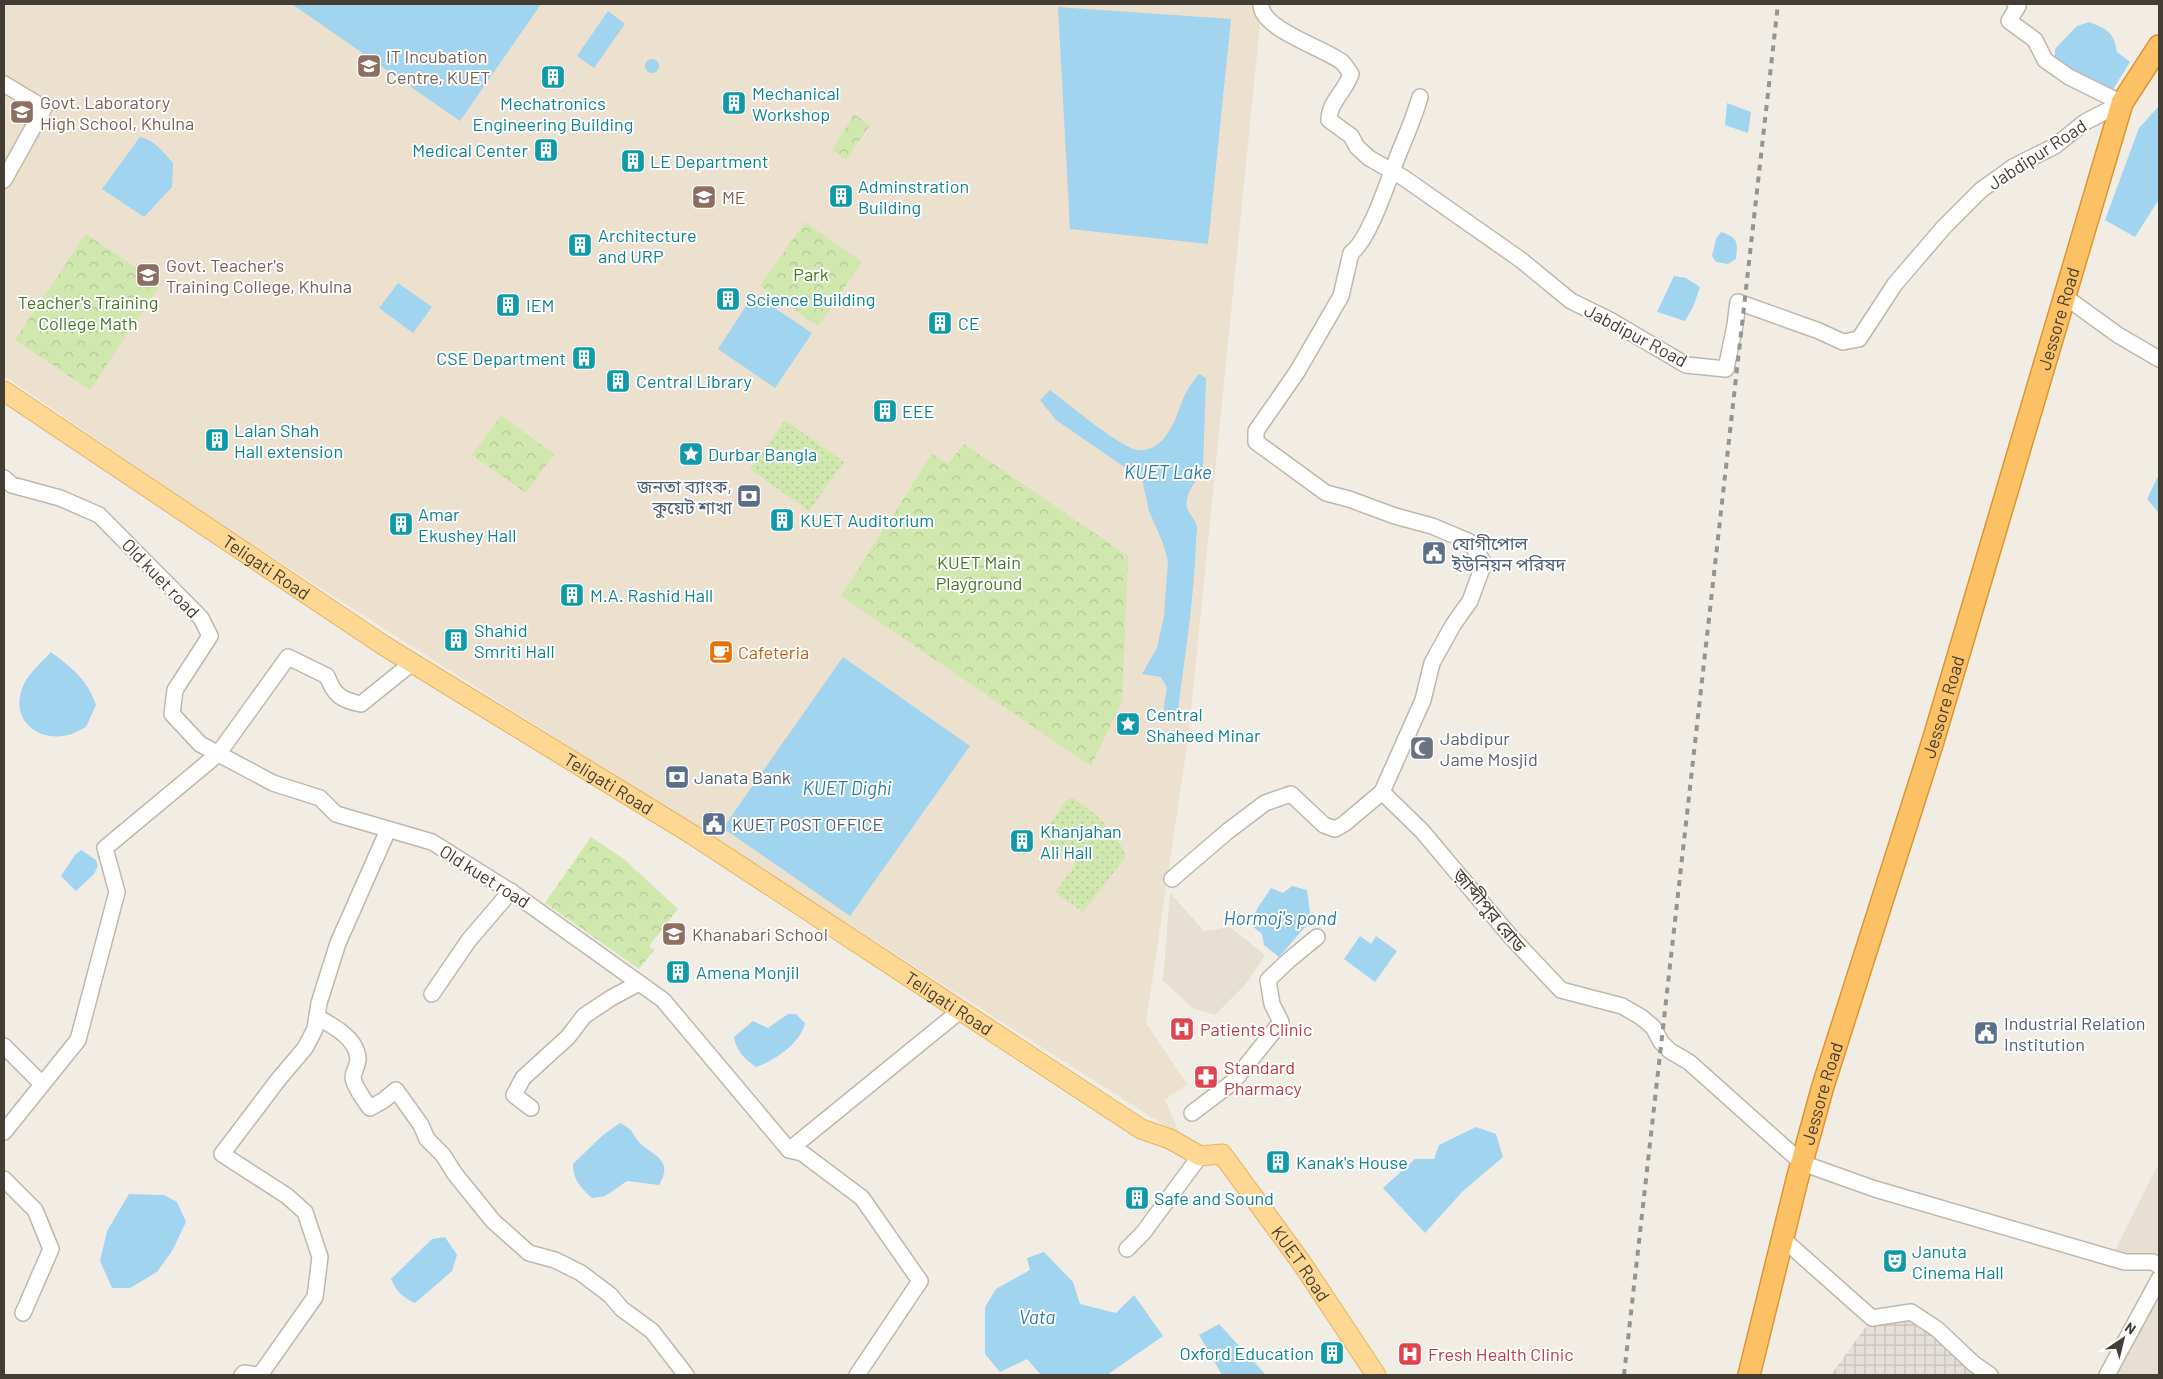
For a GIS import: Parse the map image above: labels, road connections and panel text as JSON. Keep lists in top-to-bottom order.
{
  "streets": {
    "highway": ["Jessore Road"],
    "main road": ["Teligati Road", "KUET Road"],
    "street": ["Jabdipur Road", "Old kuet road", "জ়াব্দীপুর রোড"]
  },
  "crossings": [
    ["Jabdipur Road", "Jessore Road"],
    ["Jessore Road", "জ়াব্দীপুর রোড"],
    ["Teligati Road", "KUET Road"]
  ],
  "water": [
    "KUET Lake",
    "KUET Dighi",
    "Hormoj's pond",
    "Vata"
  ],
  "parks": ["Park", "Teacher's Training College Math", "KUET Main Playground"],
  "places": {
    "school or university": [
      "IT Incubation Centre, KUET",
      "Govt. Laboratory High School, Khulna",
      "ME",
      "Govt. Teacher's Training College, Khulna",
      "Khanabari School"
    ],
    "building": [
      "Mechatronics Engineering Building",
      "Mechanical Workshop",
      "Medical Center",
      "LE Department",
      "Adminstration Building",
      "Architecture and URP",
      "Science Building",
      "IEM",
      "CE",
      "CSE Department",
      "Central Library",
      "EEE",
      "Lalan Shah Hall extension",
      "KUET Auditorium",
      "Amar Ekushey Hall",
      "M.A. Rashid Hall",
      "Shahid Smriti Hall",
      "Khanjahan Ali Hall",
      "Amena Monjil",
      "Kanak's House",
      "Safe and Sound",
      "Oxford Education"
    ],
    "place": ["Durbar Bangla", "Central Shaheed Minar"],
    "bank": ["জনতা ব্যাংক, কুয়েট শাখা", "Janata Bank"],
    "public building": ["যোগীপোল ইউনিয়ন পরিষদ", "KUET POST OFFICE", "Industrial Relation Institution"],
    "cafe": ["Cafeteria"],
    "mosque": ["Jabdipur Jame Mosjid"],
    "hospital": ["Patients Clinic", "Fresh Health Clinic"],
    "pharmacy": ["Standard Pharmacy"],
    "theatre": ["Januta Cinema Hall"]
  },
  "north": "top right"
}
